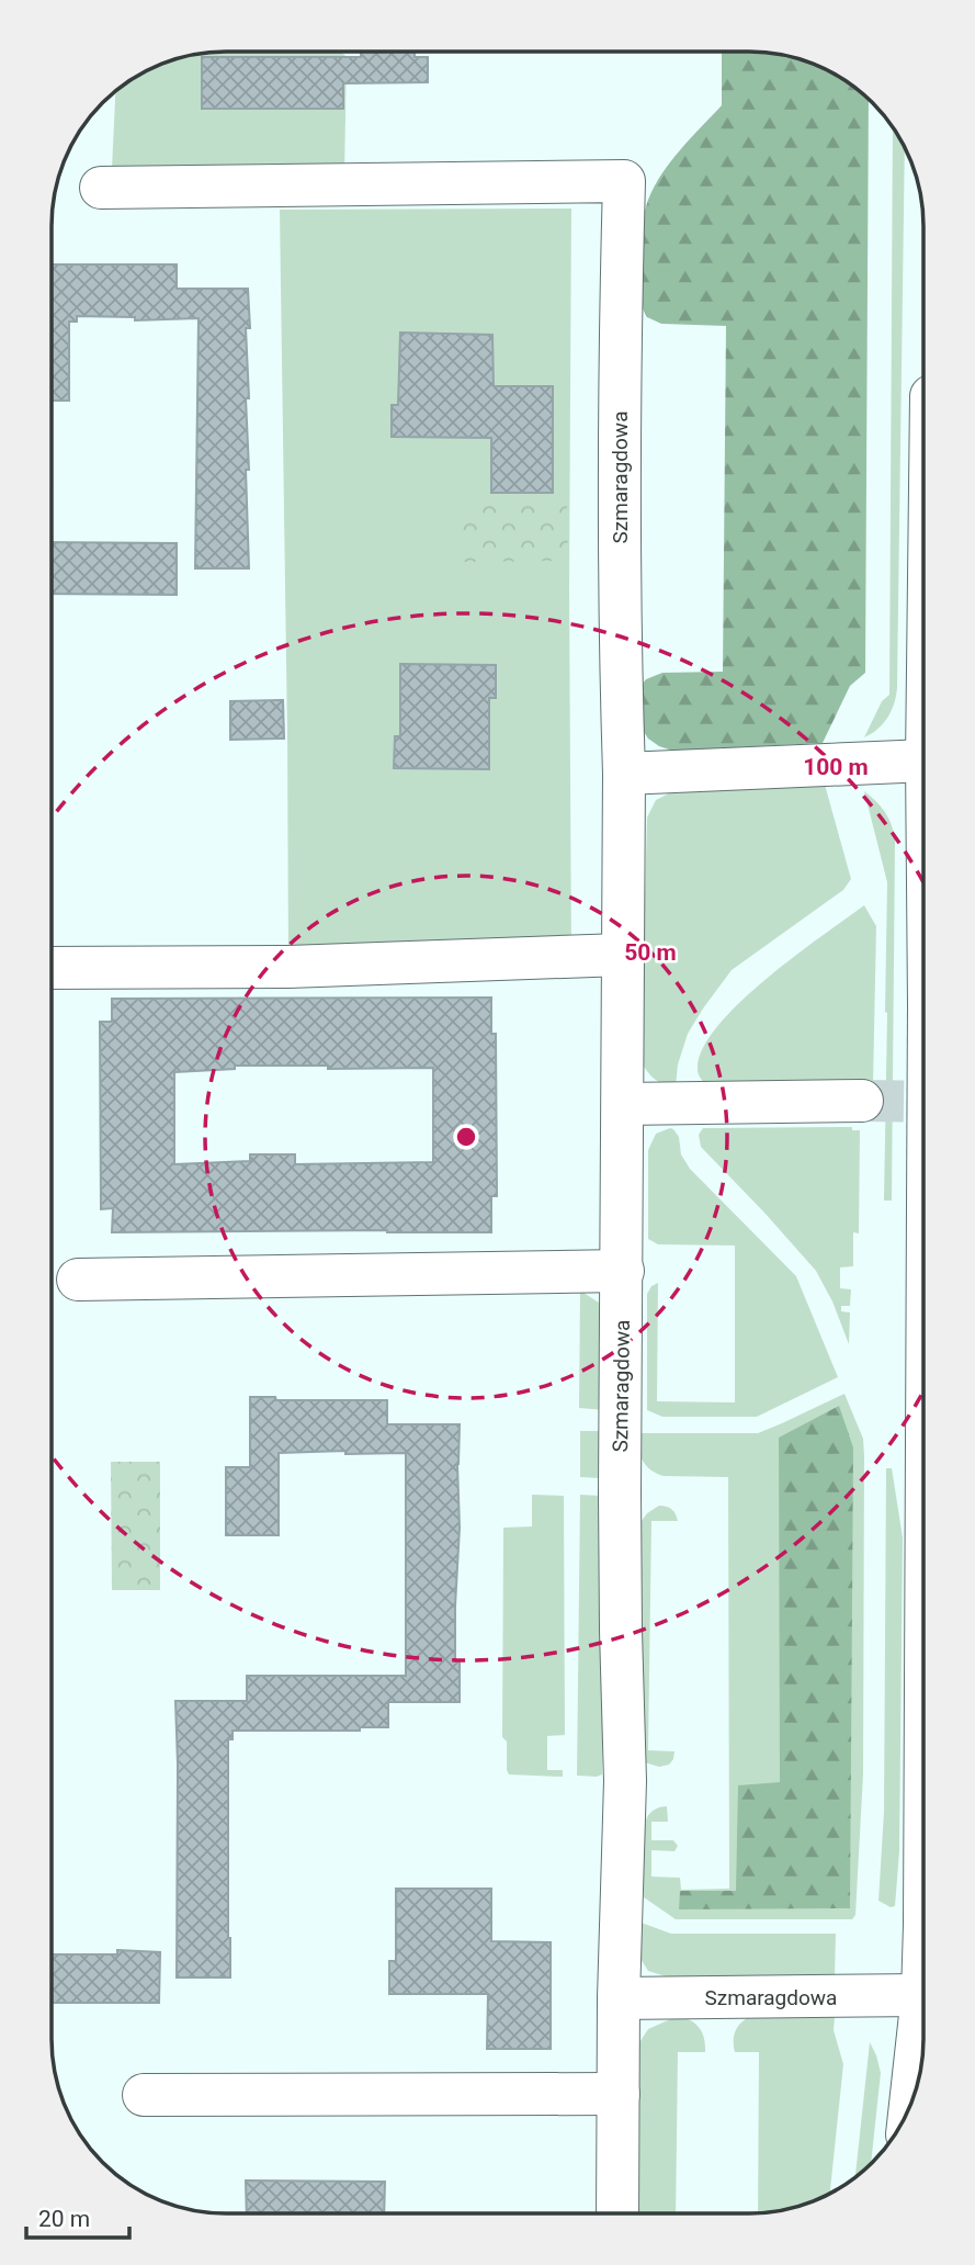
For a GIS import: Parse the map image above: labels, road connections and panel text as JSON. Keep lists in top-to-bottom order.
{
  "streets": {
    "street": ["Szmaragdowa"]
  },
  "scale_bar": "20 m",
  "rings": ["100 m", "50 m"]
}
